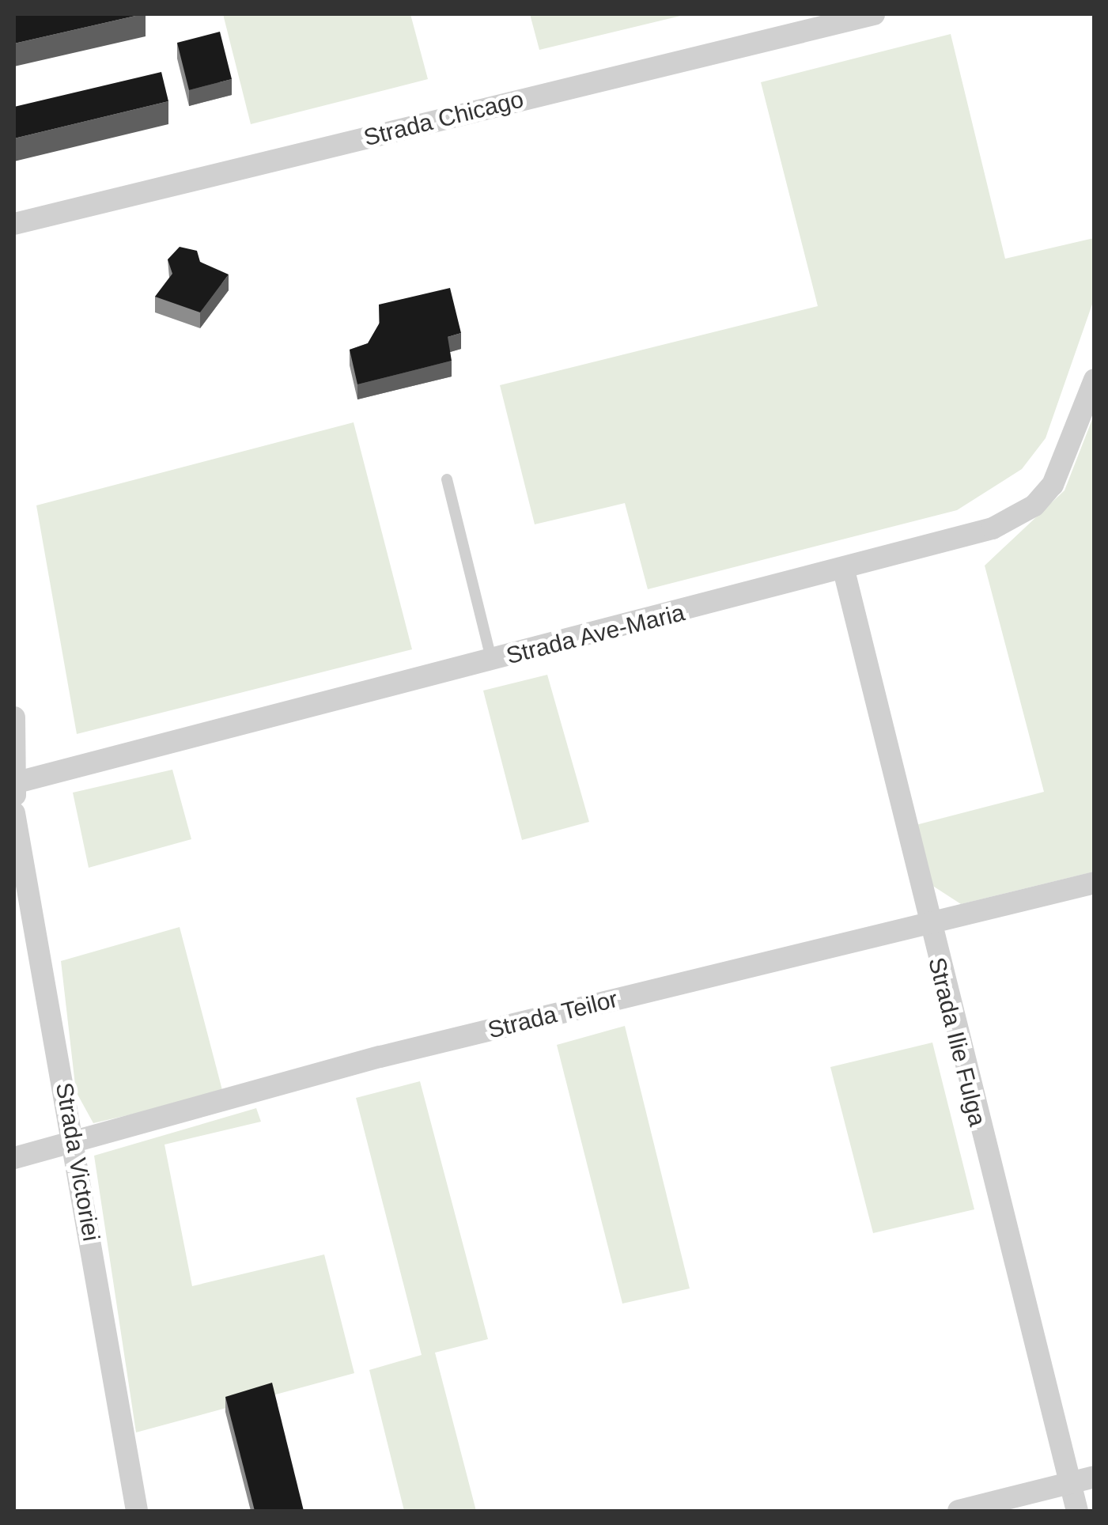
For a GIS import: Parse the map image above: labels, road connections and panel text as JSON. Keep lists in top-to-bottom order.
{
  "streets": {
    "street": [
      "Strada Chicago",
      "Strada Ave-Maria",
      "Strada Teilor",
      "Strada Ilie Fulga",
      "Strada Victoriei"
    ]
  },
  "crossings": [
    ["Strada Ave-Maria", "Strada Ilie Fulga"],
    ["Strada Teilor", "Strada Ilie Fulga"],
    ["Strada Teilor", "Strada Victoriei"]
  ]
}
